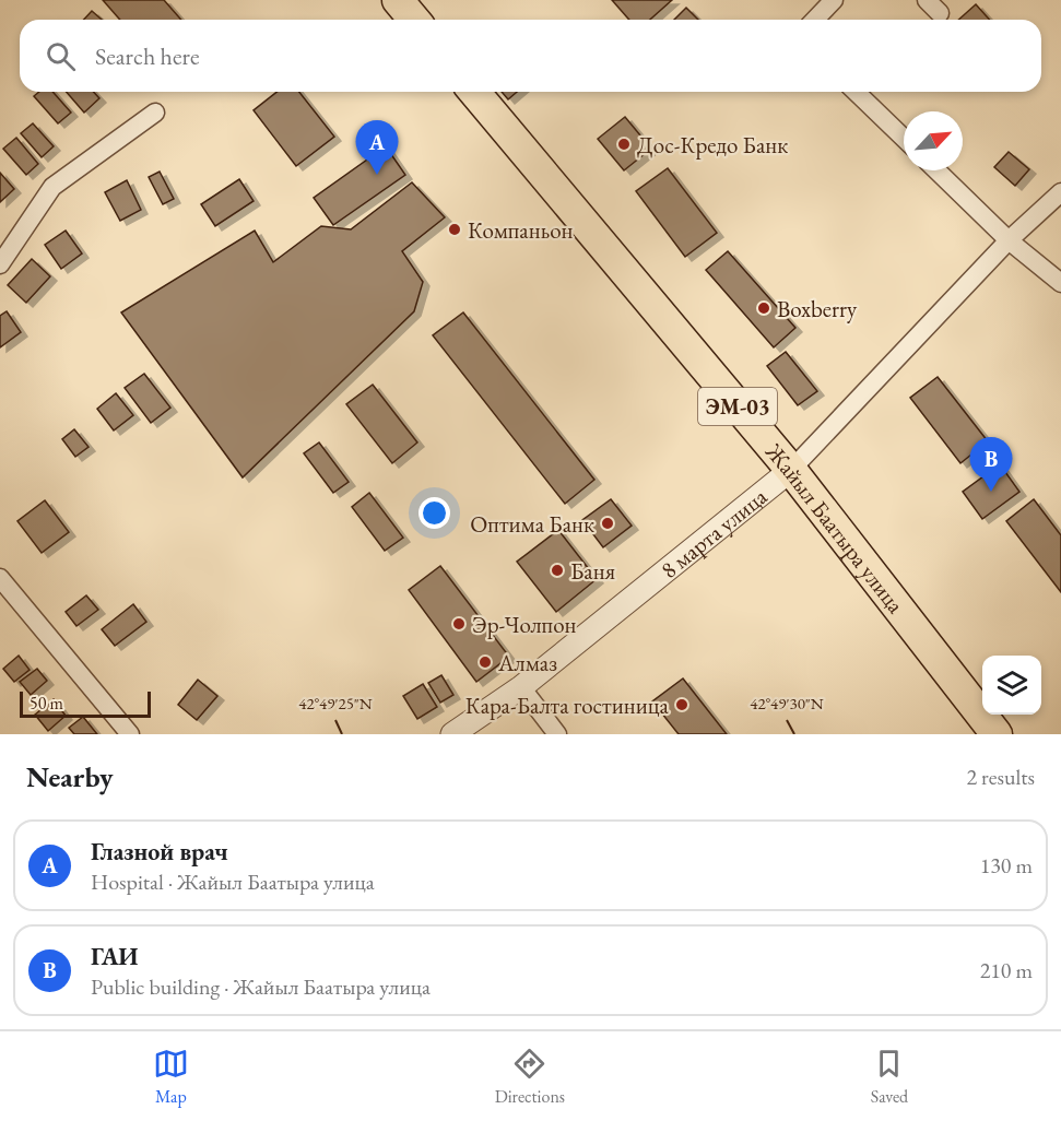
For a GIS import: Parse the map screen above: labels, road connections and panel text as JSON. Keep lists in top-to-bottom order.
{
  "streets": {
    "highway": ["ЭМ-03", "Жайыл Баатыра улица"],
    "street": ["8 марта улица"]
  },
  "crossings": [
    ["Жайыл Баатыра улица", "8 марта улица"]
  ],
  "places": [
    "Дос-Кредо Банк",
    "Компаньон",
    "Boxberry",
    "Оптима Банк",
    "Баня",
    "Эр-Чолпон",
    "Алмаз",
    "Кара-Балта гостиница"
  ],
  "scale_bar": "50 m",
  "north": "top right",
  "page": {
    "search": "Search here",
    "pins": ["A", "B"],
    "scale": "50 m",
    "heading": ["Nearby", "2 results"],
    "list": [
      {
        "mark": "A",
        "name": "Глазной врач",
        "note": "Hospital · Жайыл Баатыра улица",
        "value": "130 m"
      },
      {
        "mark": "B",
        "name": "ГАИ",
        "note": "Public building · Жайыл Баатыра улица",
        "value": "210 m"
      }
    ],
    "nav": ["Map", "Directions", "Saved"]
  },
  "coordinates": ["42°49'25\"N", "42°49'30\"N"]
}
